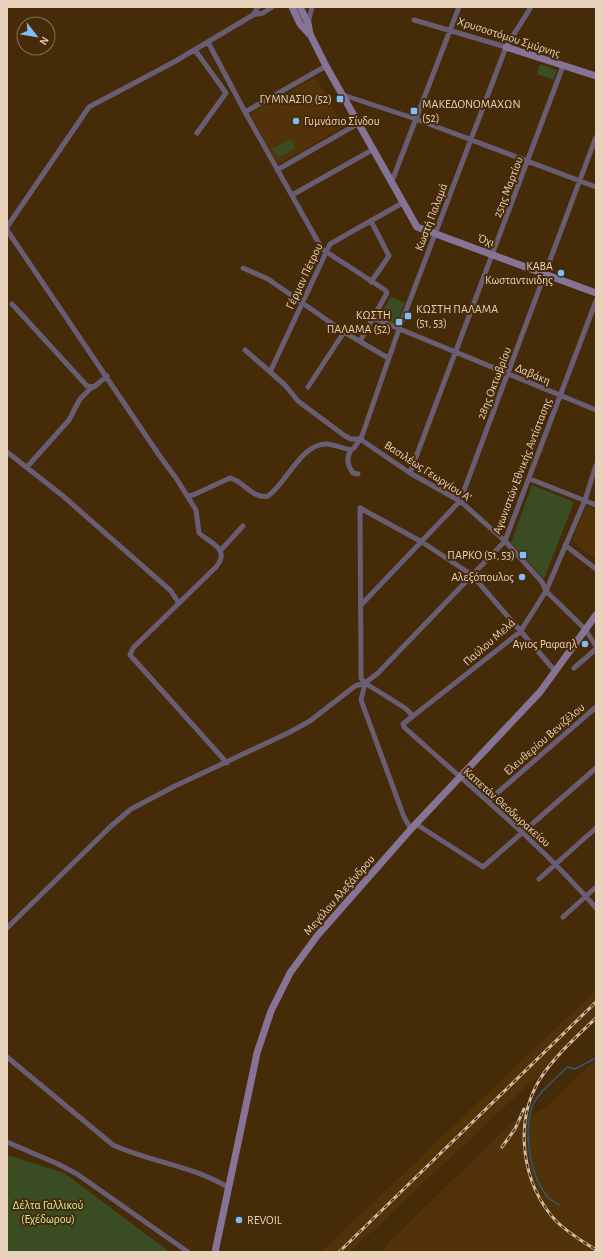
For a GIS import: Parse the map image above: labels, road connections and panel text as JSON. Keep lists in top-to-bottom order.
{
  "streets": {
    "street": [
      "Χρυσοστόμου Σμύρνης",
      "25ης Μαρτίου",
      "Κωστή Παλαμά",
      "Όχι",
      "Γέρμαν Πέτρου",
      "Δαβάκη",
      "28ης Οκτωβρίου",
      "Αγωνιστών Εθνικής Αντίστασης",
      "Βασιλέως Γεωργίου Α'",
      "Παύλου Μελά",
      "Ελευθερίου Βενιζέλου",
      "Καπετάν Θεοδωρακείου",
      "Μεγάλου Αλεξάνδρου"
    ]
  },
  "crossings": [
    ["Χρυσοστόμου Σμύρνης", "25ης Μαρτίου"],
    ["Χρυσοστόμου Σμύρνης", "Κωστή Παλαμά"],
    ["25ης Μαρτίου", "Όχι"],
    ["25ης Μαρτίου", "Δαβάκη"],
    ["25ης Μαρτίου", "Βασιλέως Γεωργίου Α'"],
    ["Κωστή Παλαμά", "Όχι"],
    ["Κωστή Παλαμά", "Δαβάκη"],
    ["Κωστή Παλαμά", "Βασιλέως Γεωργίου Α'"],
    ["Όχι", "Γέρμαν Πέτρου"],
    ["Όχι", "28ης Οκτωβρίου"],
    ["Γέρμαν Πέτρου", "Βασιλέως Γεωργίου Α'"],
    ["Δαβάκη", "28ης Οκτωβρίου"],
    ["Δαβάκη", "Αγωνιστών Εθνικής Αντίστασης"],
    ["28ης Οκτωβρίου", "Βασιλέως Γεωργίου Α'"],
    ["Αγωνιστών Εθνικής Αντίστασης", "Βασιλέως Γεωργίου Α'"],
    ["Βασιλέως Γεωργίου Α'", "Παύλου Μελά"],
    ["Βασιλέως Γεωργίου Α'", "Μεγάλου Αλεξάνδρου"],
    ["Παύλου Μελά", "Καπετάν Θεοδωρακείου"],
    ["Ελευθερίου Βενιζέλου", "Καπετάν Θεοδωρακείου"],
    ["Καπετάν Θεοδωρακείου", "Μεγάλου Αλεξάνδρου"]
  ],
  "parks": ["Δέλτα Γαλλικού (Εχέδωρου)"],
  "places": {
    "transit": [
      "ΓΥΜΝΑΣΙΟ (52)",
      "ΜΑΚΕΔΟΝΟΜΑΧΩΝ (52)",
      "ΚΩΣΤΗ ΠΑΛΑΜΑ (51, 53)",
      "ΚΩΣΤΗ ΠΑΛΑΜΑ (52)",
      "ΠΑΡΚΟ (51, 53)"
    ],
    "other": [
      "Γυμνάσιο Σίνδου",
      "ΚΑΒΑ Κωσταντινιδης",
      "Αλεξόπουλος",
      "Αγιος Ραφαηλ",
      "REVOIL"
    ]
  },
  "north": "bottom right"
}
